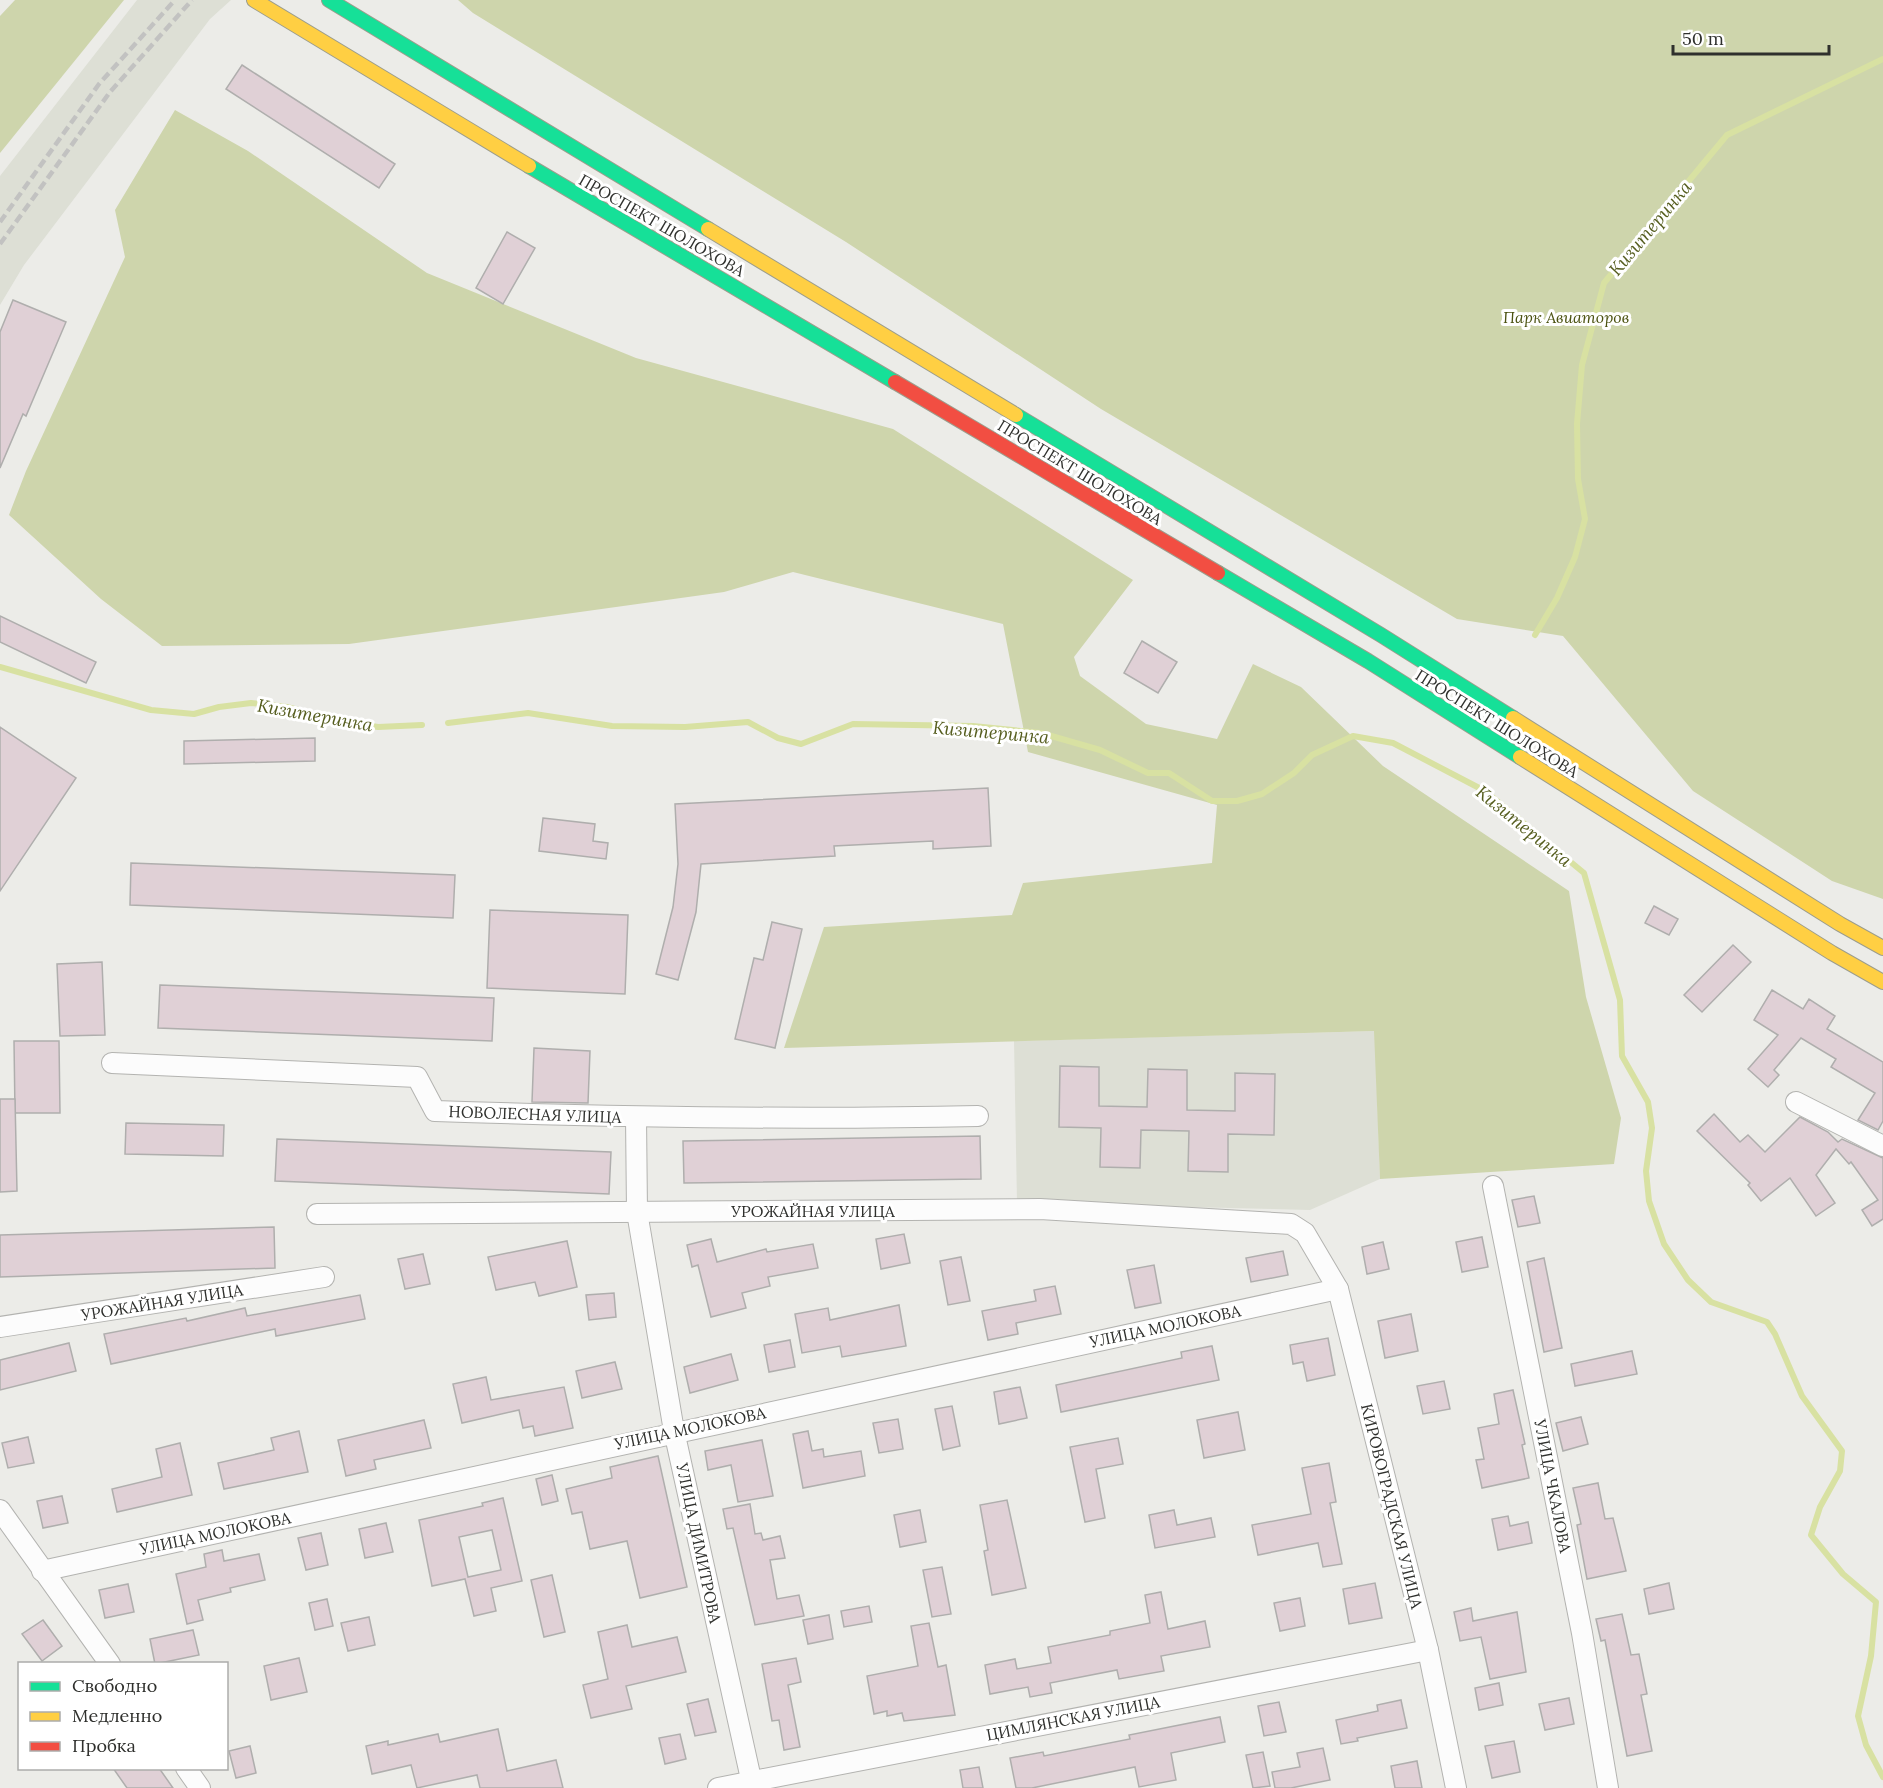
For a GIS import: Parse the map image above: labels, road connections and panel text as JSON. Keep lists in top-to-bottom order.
{
  "streets": {
    "main road": ["ПРОСПЕКТ ШОЛОХОВА"],
    "street": [
      "НОВОЛЕСНАЯ УЛИЦА",
      "УРОЖАЙНАЯ УЛИЦА",
      "УЛИЦА МОЛОКОВА",
      "УЛИЦА ЧКАЛОВА",
      "КИРОВОГРАДСКАЯ УЛИЦА",
      "УЛИЦА ДИМИТРОВА",
      "ЦИМЛЯНСКАЯ УЛИЦА"
    ]
  },
  "crossings": [
    ["НОВОЛЕСНАЯ УЛИЦА", "УЛИЦА ДИМИТРОВА"],
    ["УРОЖАЙНАЯ УЛИЦА", "КИРОВОГРАДСКАЯ УЛИЦА"],
    ["УРОЖАЙНАЯ УЛИЦА", "УЛИЦА ДИМИТРОВА"],
    ["УЛИЦА МОЛОКОВА", "КИРОВОГРАДСКАЯ УЛИЦА"],
    ["УЛИЦА МОЛОКОВА", "УЛИЦА ДИМИТРОВА"],
    ["КИРОВОГРАДСКАЯ УЛИЦА", "ЦИМЛЯНСКАЯ УЛИЦА"],
    ["УЛИЦА ДИМИТРОВА", "ЦИМЛЯНСКАЯ УЛИЦА"]
  ],
  "water": ["Кизитеринка"],
  "parks": ["Парк Авиаторов"],
  "legend": ["Свободно", "Медленно", "Пробка"],
  "scale_bar": "50 m"
}
